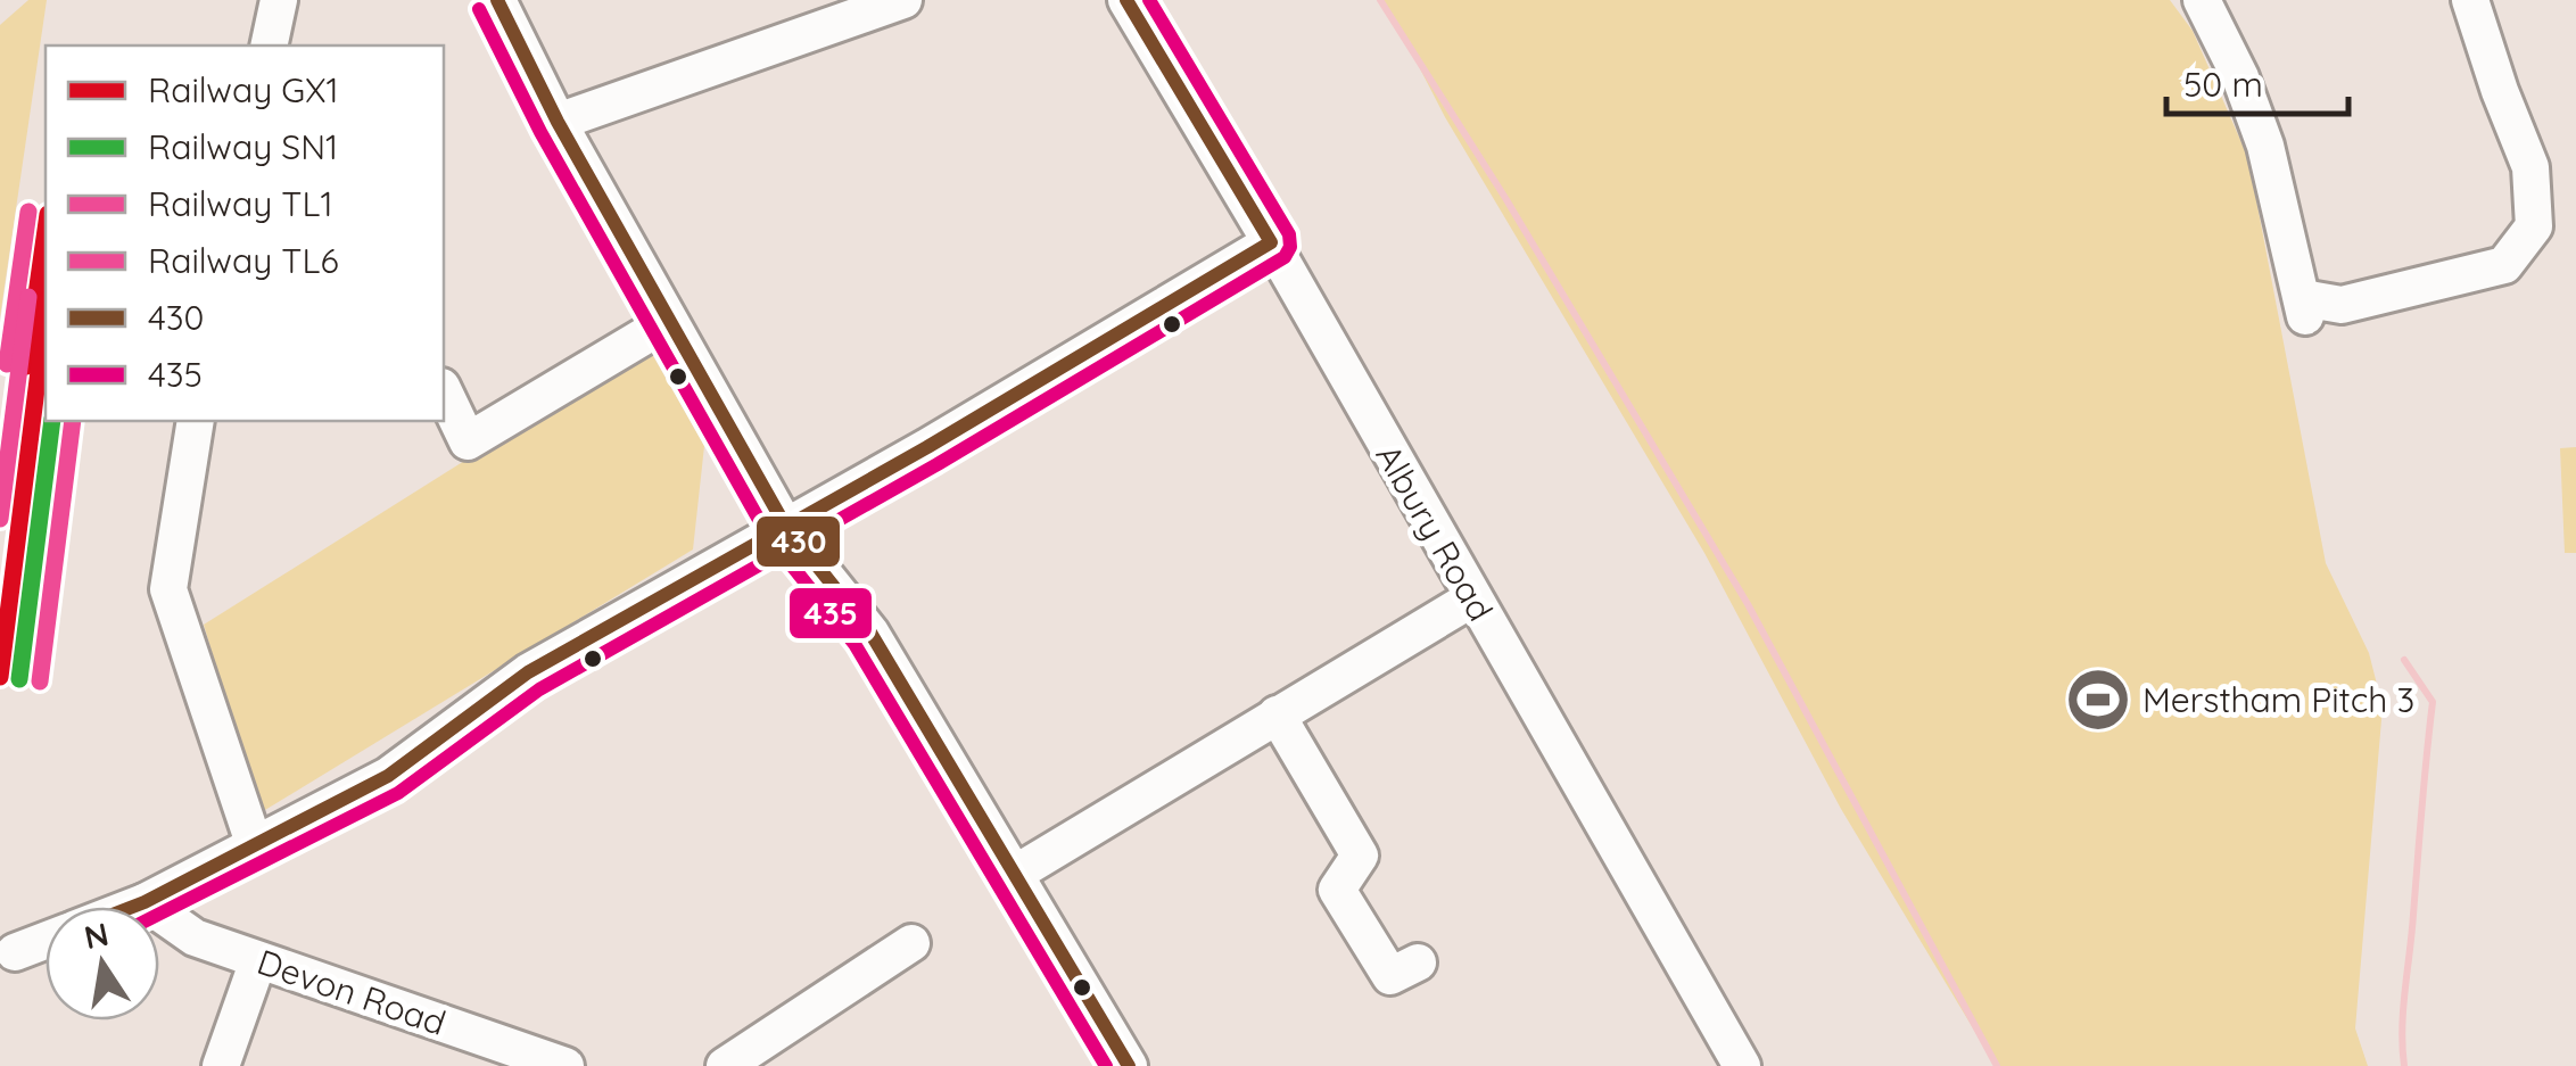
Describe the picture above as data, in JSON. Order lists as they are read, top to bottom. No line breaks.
{"streets":{"street":["Albury Road","Devon Road"]},"places":{"sports":["Merstham Pitch 3"]},"lines":["transit line 430","transit line 435","rail line TL1","rail line GX1","rail line SN1","rail line TL6"],"legend":["Railway GX1","Railway SN1","Railway TL1","Railway TL6","430","435"],"scale_bar":"50 m","north":"top"}
